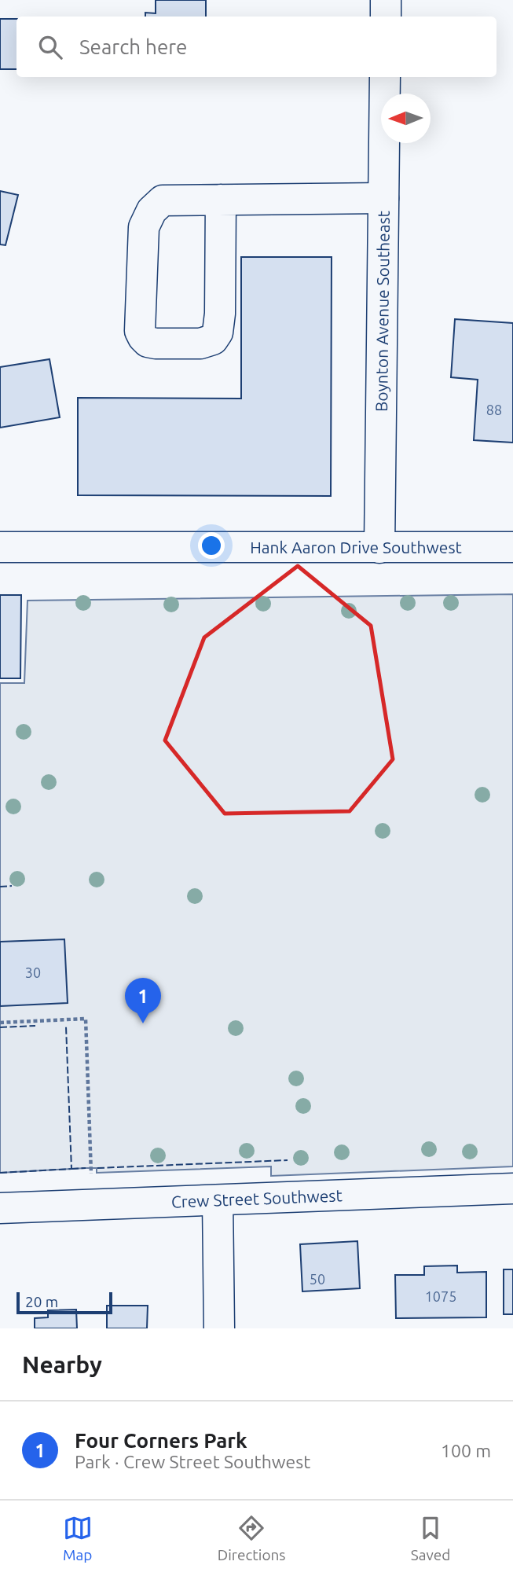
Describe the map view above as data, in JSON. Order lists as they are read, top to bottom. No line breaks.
{"streets":{"street":["Boynton Avenue Southeast","Hank Aaron Drive Southwest","Crew Street Southwest"]},"crossings":[["Boynton Avenue Southeast","Hank Aaron Drive Southwest"]],"house_numbers":["88","30","50","1075"],"scale_bar":"20 m","north":"left","page":{"search":"Search here","pins":"1","scale":"20 m","heading":"Nearby","list":[{"mark":"1","name":"Four Corners Park","note":"Park · Crew Street Southwest","value":"100 m"}],"nav":["Map","Directions","Saved"]}}
